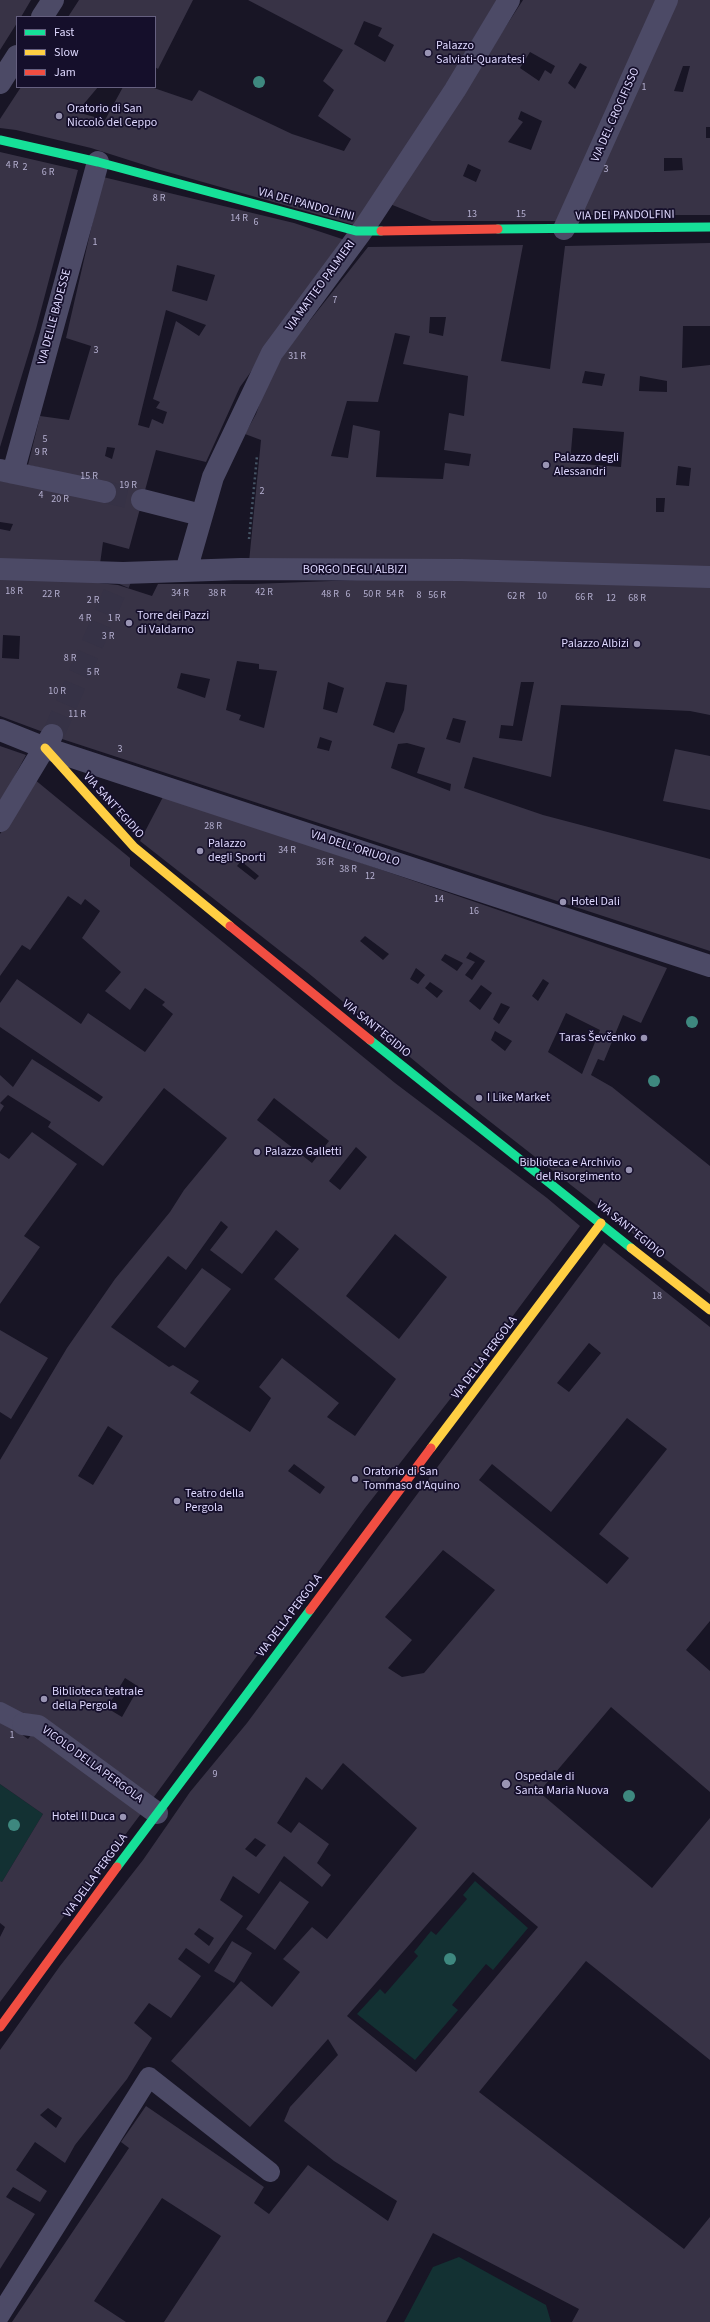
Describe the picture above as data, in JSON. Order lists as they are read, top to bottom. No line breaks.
{"streets":{"street":["VIA DEL CROCIFISSO","VIA DEI PANDOLFINI","VIA MATTEO PALMIERI","VIA DELLE BADESSE","BORGO DEGLI ALBIZI","VIA SANT'EGIDIO","VIA DELL'ORIUOLO","VIA DELLA PERGOLA","VICOLO DELLA PERGOLA"]},"crossings":[["VIA DEL CROCIFISSO","VIA DEI PANDOLFINI"],["VIA DEI PANDOLFINI","VIA MATTEO PALMIERI"],["VIA DEI PANDOLFINI","VIA DELLE BADESSE"],["VIA MATTEO PALMIERI","BORGO DEGLI ALBIZI"],["VIA SANT'EGIDIO","VIA DELL'ORIUOLO"],["VIA SANT'EGIDIO","VIA DELLA PERGOLA"],["VIA DELLA PERGOLA","VICOLO DELLA PERGOLA"]],"places":["Palazzo Salviati-Quaratesi","Oratorio di San Niccolò del Ceppo","Palazzo degli Alessandri","Torre dei Pazzi di Valdarno","Palazzo Albizi","Palazzo degli Sporti","Hotel Dali","Taras Ševčenko","I Like Market","Palazzo Galletti","Biblioteca e Archivio del Risorgimento","Oratorio di San Tommaso d'Aquino","Teatro della Pergola","Biblioteca teatrale della Pergola","Ospedale di Santa Maria Nuova","Hotel Il Duca"],"house_numbers":["1","4 R","2","3","6 R","8 R","13","15","14 R","6","1","7","3","31 R","5","9 R","15 R","19 R","2","4","20 R","18 R","42 R","34 R","38 R","22 R","48 R","6","50 R","54 R","8","56 R","62 R","10","66 R","12","68 R","2 R","4 R","1 R","3 R","8 R","5 R","10 R","11 R","3","28 R","34 R","36 R","38 R","12","14","16","18","1","9"],"legend":["Fast","Slow","Jam"]}
